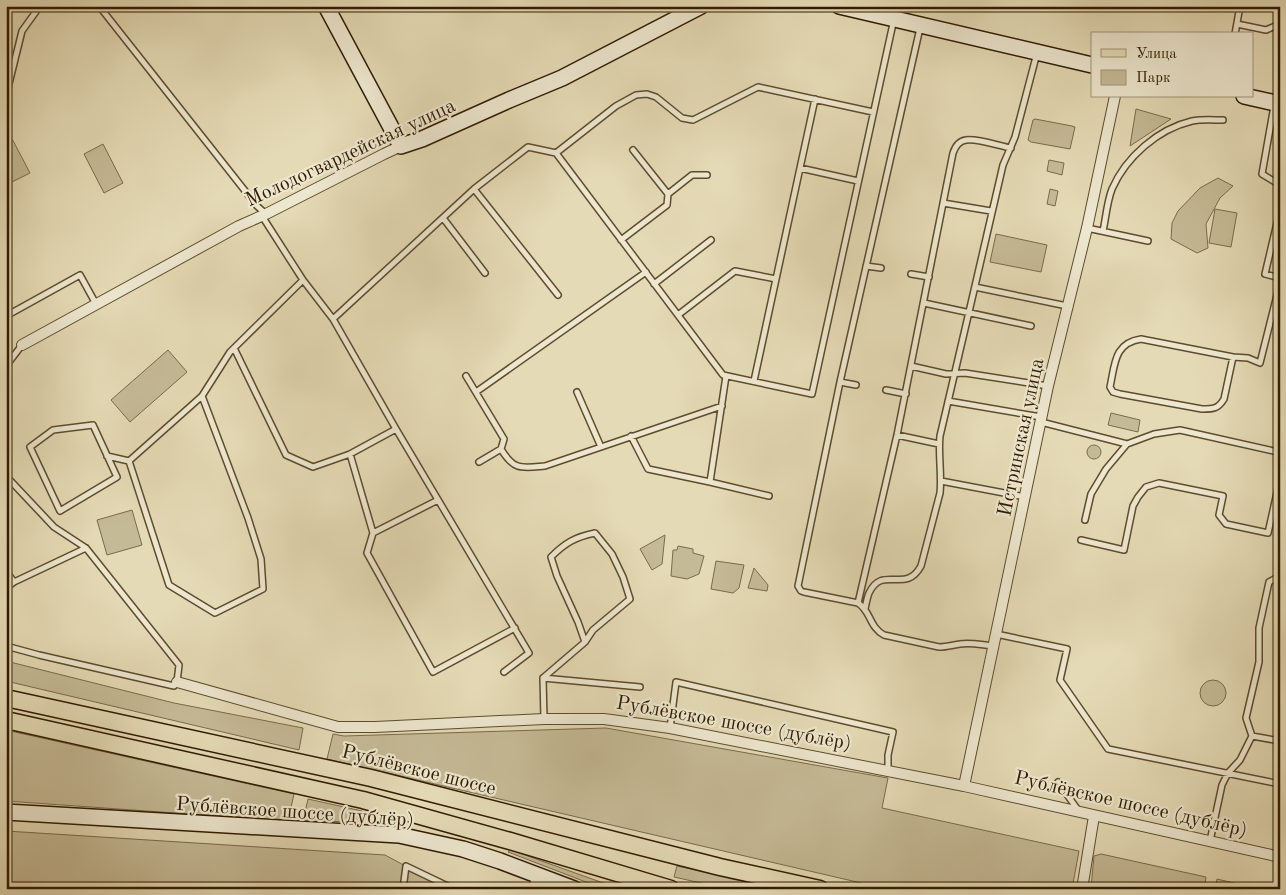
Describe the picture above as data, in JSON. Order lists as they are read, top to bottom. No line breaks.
{"streets":{"main road":["Рублёвское шоссе"],"street":["Молодогвардейская улица","Истринская улица","Рублёвское шоссе (дублёр)"]},"crossings":[["Истринская улица","Рублёвское шоссе (дублёр)"]],"legend":["Улица","Парк"]}
